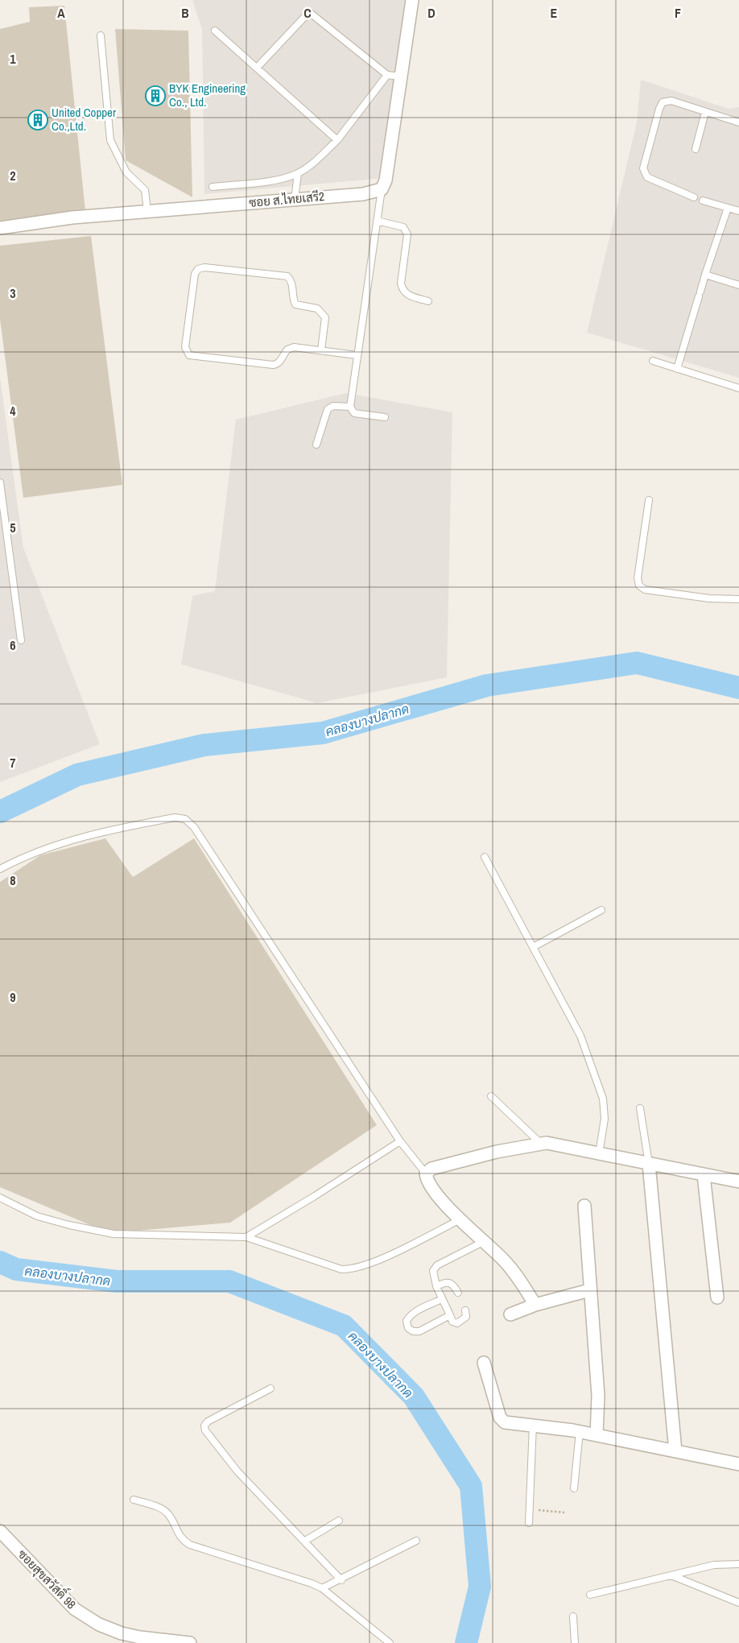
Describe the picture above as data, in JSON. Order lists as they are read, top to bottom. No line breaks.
{"streets":{"street":["ซอย ส.ไทยเสรี2","ซอยสุขสวัสดิ์ 98"]},"water":["คลองบางปลากด"],"places":{"building":["BYK Engineering Co., Ltd.","United Copper Co.,Ltd."]},"grid":{"columns":["A","B","C","D","E","F"],"rows":["1","2","3","4","5","6","7","8","9"]}}
